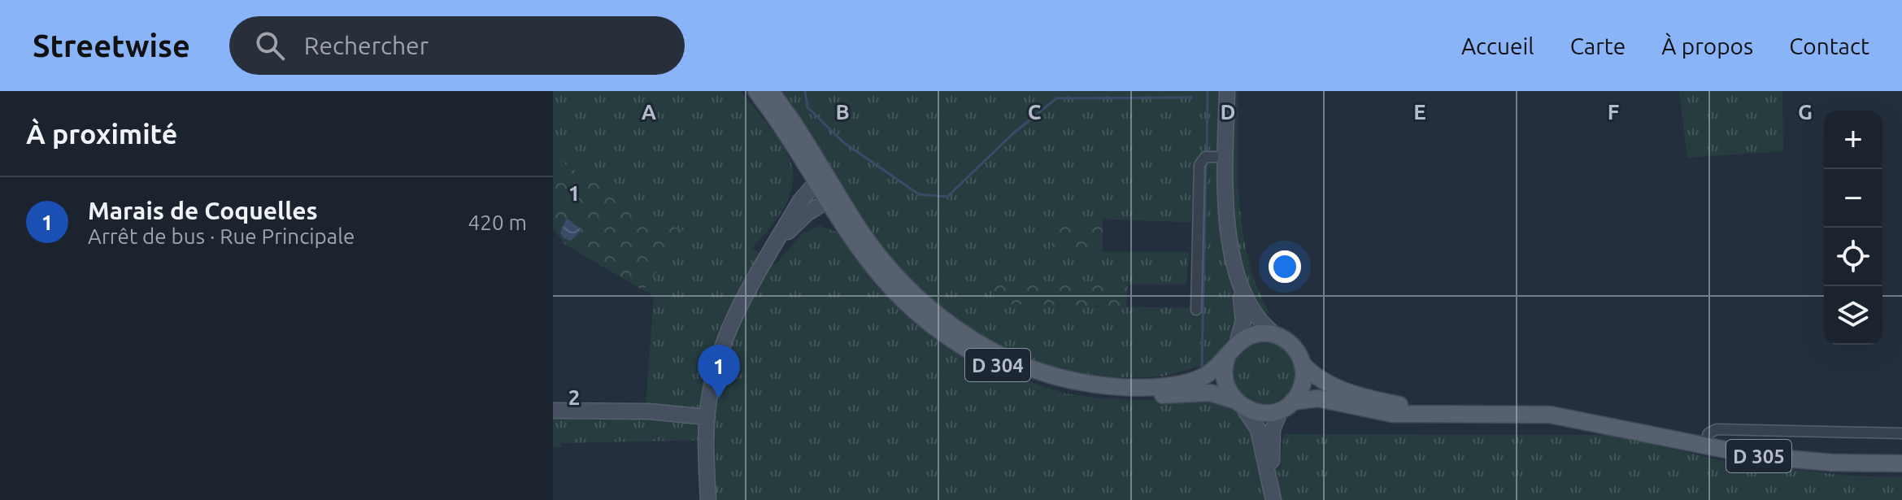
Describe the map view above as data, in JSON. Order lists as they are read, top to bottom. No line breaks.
{"streets":{"main road":["D 304","D 305"]},"crossings":[["D 304","D 305"]],"page":{"header":"Streetwise","search":"Rechercher","nav":["Accueil","Carte","À propos","Contact"],"heading":"À proximité","map_buttons":["+","−"],"list":[{"mark":"1","name":"Marais de Coquelles","note":"Arrêt de bus · Rue Principale","value":"420 m"}],"pins":"1"},"grid":{"columns":["A","B","C","D","E","F","G"],"rows":["1","2"]}}
